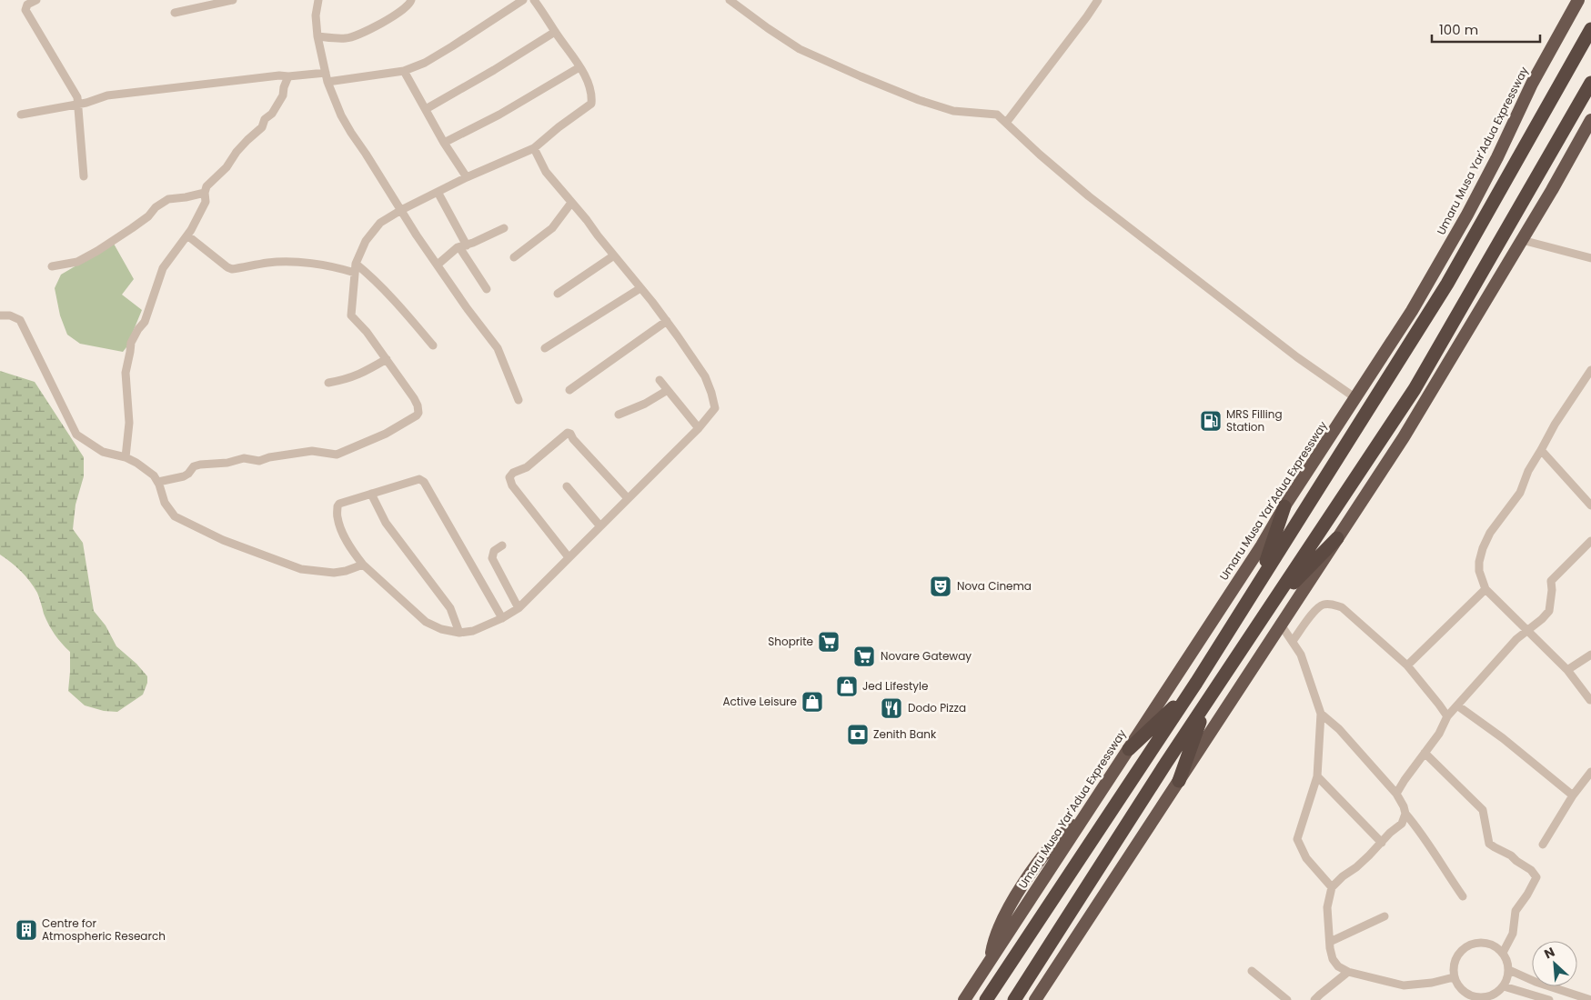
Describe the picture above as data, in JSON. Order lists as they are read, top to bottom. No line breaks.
{"streets":{"highway":["Umaru Musa Yar'Adua Expressway"]},"places":{"fuel station":["MRS Filling Station"],"theatre":["Nova Cinema"],"supermarket":["Shoprite","Novare Gateway"],"shop":["Jed Lifestyle","Active Leisure"],"restaurant":["Dodo Pizza"],"bank":["Zenith Bank"],"building":["Centre for Atmospheric Research"]},"scale_bar":"100 m","north":"top left"}
